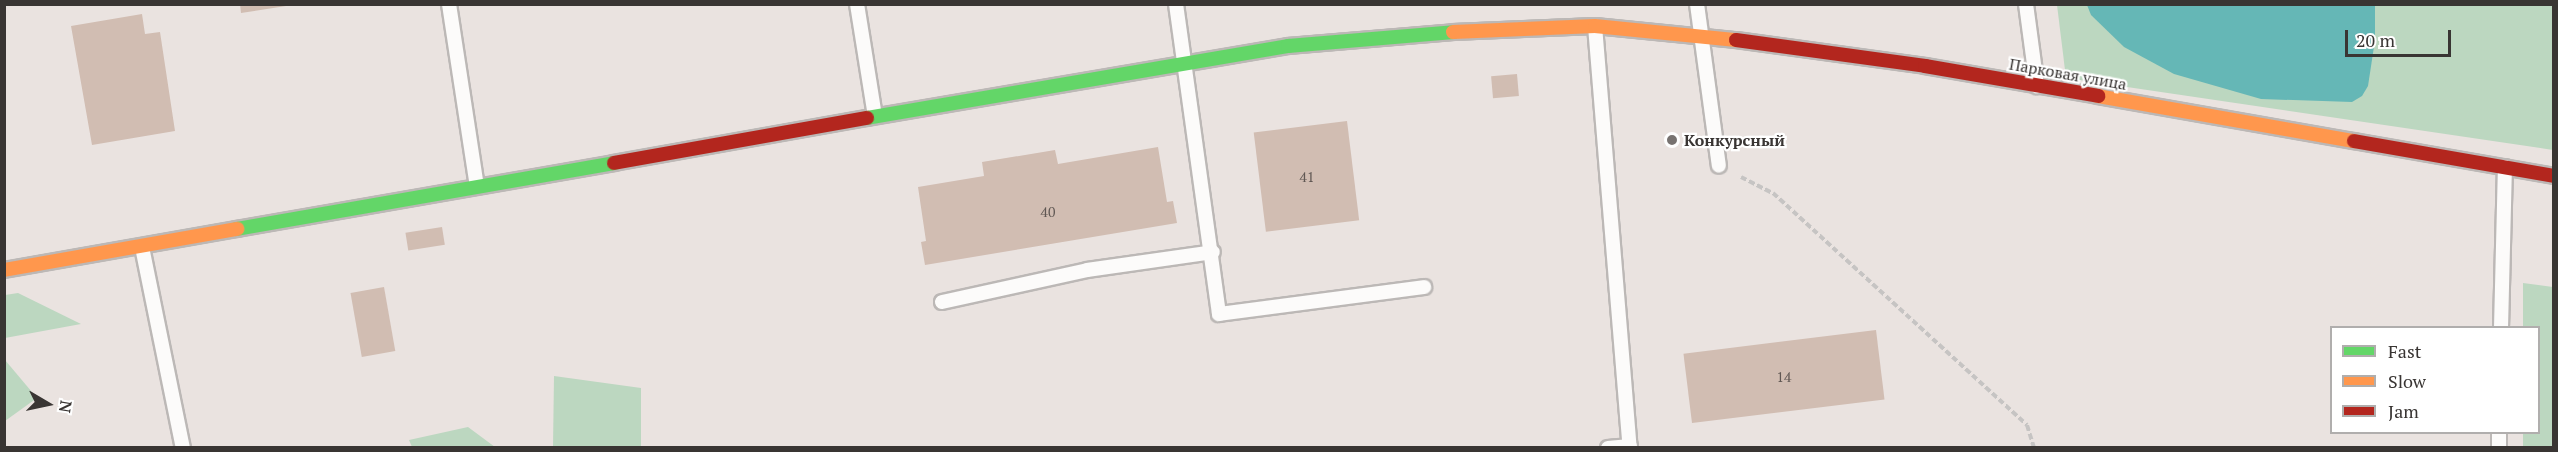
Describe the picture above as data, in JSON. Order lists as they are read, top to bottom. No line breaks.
{"streets":{"street":["Парковая улица"]},"places":["Конкурсный"],"house_numbers":["41","40","14"],"legend":["Fast","Slow","Jam"],"scale_bar":"20 m","north":"right"}
